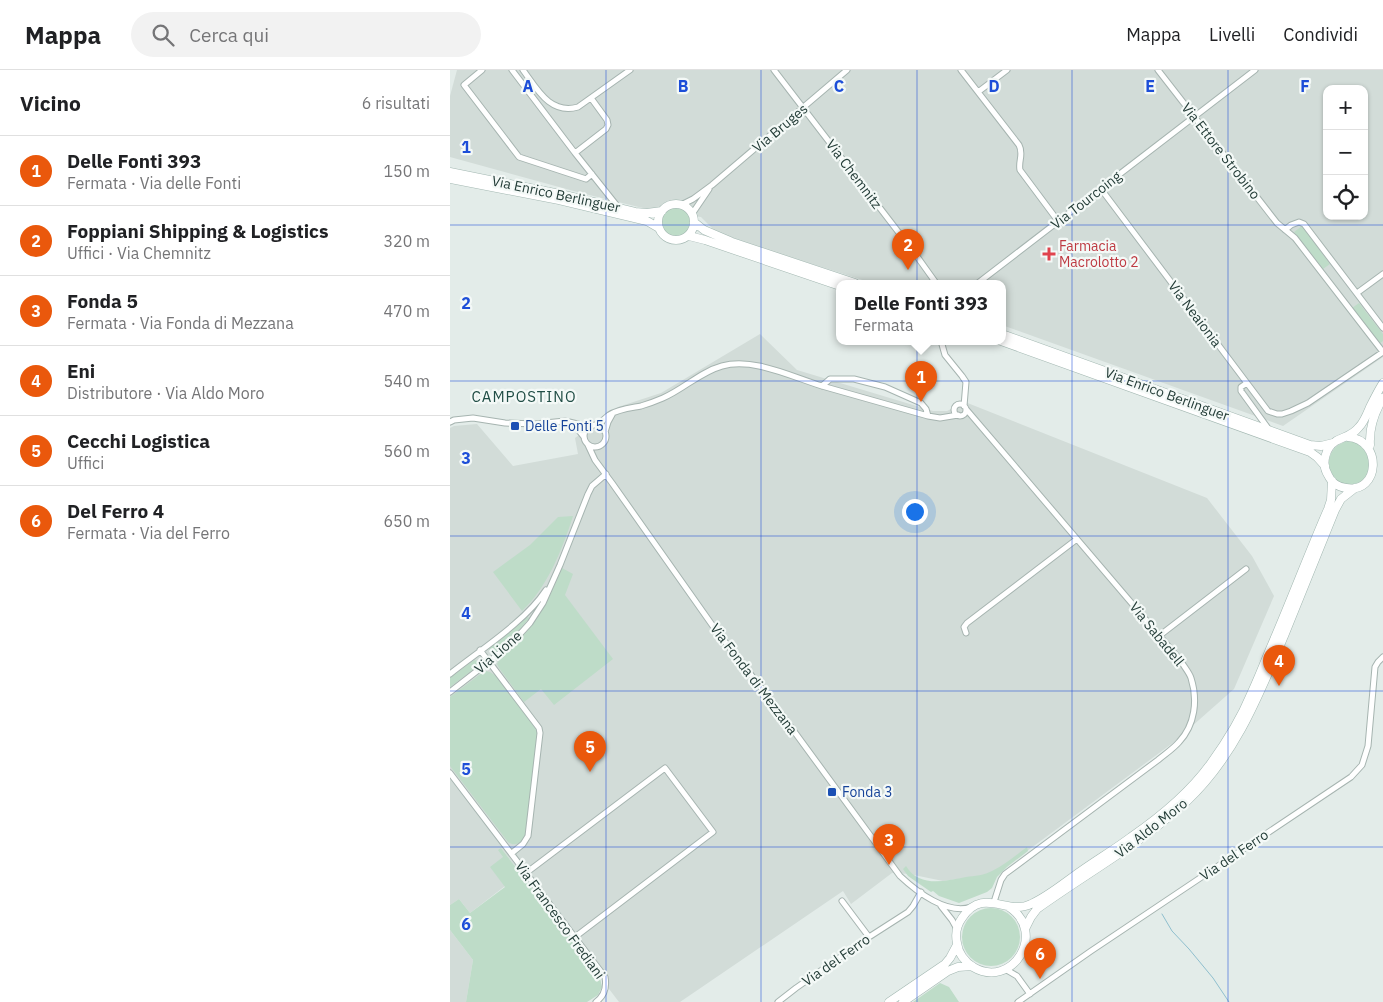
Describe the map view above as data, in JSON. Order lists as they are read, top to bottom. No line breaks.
{"streets":{"main road":["Via Enrico Berlinguer","Via Aldo Moro"],"street":["Via Bruges","Via Ettore Strobino","Via Chemnitz","Via Tourcoing","Via Neaionia","Via Sabadell","Via Lione","Via Fonda di Mezzana","Via del Ferro","Via Francesco Frediani"]},"crossings":[["Via Bruges","Via Chemnitz"],["Via Bruges","Via Enrico Berlinguer"],["Via Ettore Strobino","Via Tourcoing"],["Via Ettore Strobino","Via Neaionia"],["Via Enrico Berlinguer","Via Aldo Moro"],["Via Tourcoing","Via Neaionia"],["Via Sabadell","Via Aldo Moro"],["Via Lione","Via Fonda di Mezzana"],["Via Lione","Via Francesco Frediani"],["Via Fonda di Mezzana","Via del Ferro"]],"districts":["CAMPOSTINO"],"places":{"health":["Farmacia Macrolotto 2"],"transit":["Delle Fonti 5","Fonda 3"]},"page":{"header":"Mappa","search":"Cerca qui","nav":["Mappa","Livelli","Condividi"],"heading":["Vicino","6 risultati"],"map_buttons":["+","−"],"list":[{"mark":"1","name":"Delle Fonti 393","note":"Fermata · Via delle Fonti","value":"150 m"},{"mark":"2","name":"Foppiani Shipping & Logistics","note":"Uffici · Via Chemnitz","value":"320 m"},{"mark":"3","name":"Fonda 5","note":"Fermata · Via Fonda di Mezzana","value":"470 m"},{"mark":"4","name":"Eni","note":"Distributore · Via Aldo Moro","value":"540 m"},{"mark":"5","name":"Cecchi Logistica","note":"Uffici","value":"560 m"},{"mark":"6","name":"Del Ferro 4","note":"Fermata · Via del Ferro","value":"650 m"}],"pins":["2","1","4","5","3","6"],"popup":["Delle Fonti 393","Fermata"]},"grid":{"columns":["A","B","C","D","E","F"],"rows":["1","2","3","4","5","6"]}}
